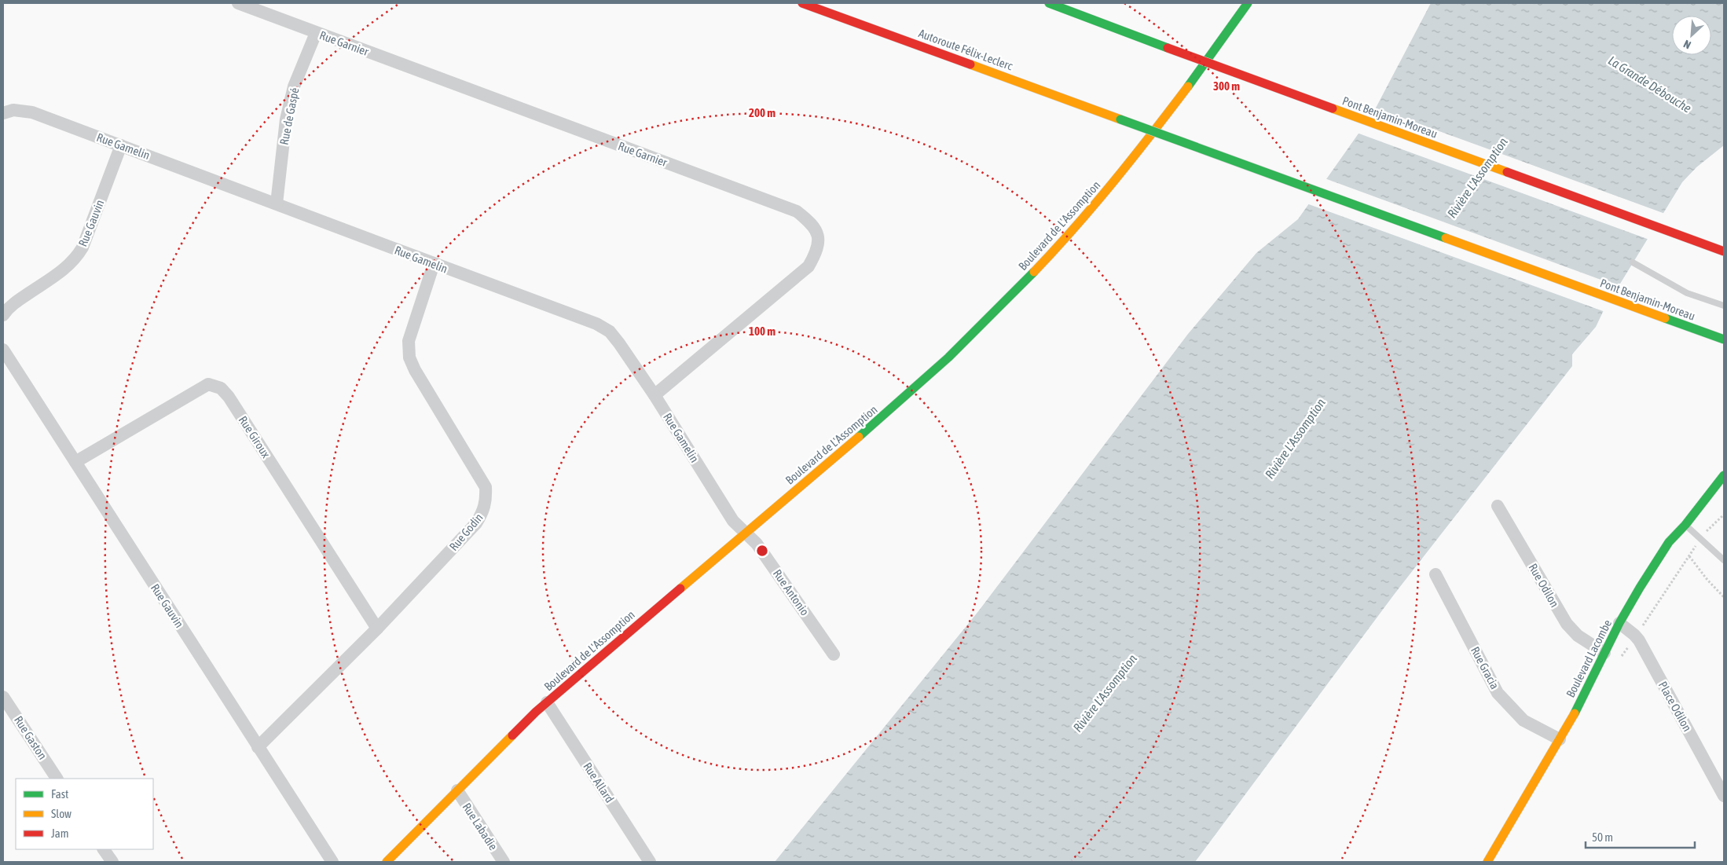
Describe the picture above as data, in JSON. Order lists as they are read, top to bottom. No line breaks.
{"streets":{"main road":["Autoroute Félix-Leclerc","Pont Benjamin-Moreau","Boulevard de L'Assomption","Boulevard Lacombe"],"street":["Rue Garnier","Rue de Gaspé","Rue Gamelin","Rue Gauvin","Rue Giroux","Rue Godin","Rue Odilon","Rue Antonio","Rue Gracia","Place Odilon","Rue Gaston","Rue Allard","Rue Labadie"]},"crossings":[["Rue Garnier","Rue de Gaspé"],["Rue Garnier","Rue Gamelin"],["Autoroute Félix-Leclerc","Pont Benjamin-Moreau"],["Rue de Gaspé","Rue Gamelin"],["Rue Gamelin","Rue Gauvin"],["Rue Gamelin","Boulevard de L'Assomption"],["Rue Gamelin","Rue Godin"],["Rue Gamelin","Rue Antonio"],["Rue Gauvin","Rue Giroux"],["Rue Gauvin","Rue Godin"],["Boulevard de L'Assomption","Rue Antonio"],["Boulevard de L'Assomption","Rue Allard"],["Boulevard de L'Assomption","Rue Labadie"],["Rue Giroux","Rue Godin"],["Rue Odilon","Boulevard Lacombe"],["Boulevard Lacombe","Rue Gracia"],["Boulevard Lacombe","Place Odilon"]],"water":["La Grande Débouche","Rivière L'Assomption"],"legend":["Fast","Slow","Jam"],"scale_bar":"50 m","north":"bottom left","rings":["300 m","200 m","100 m"]}
